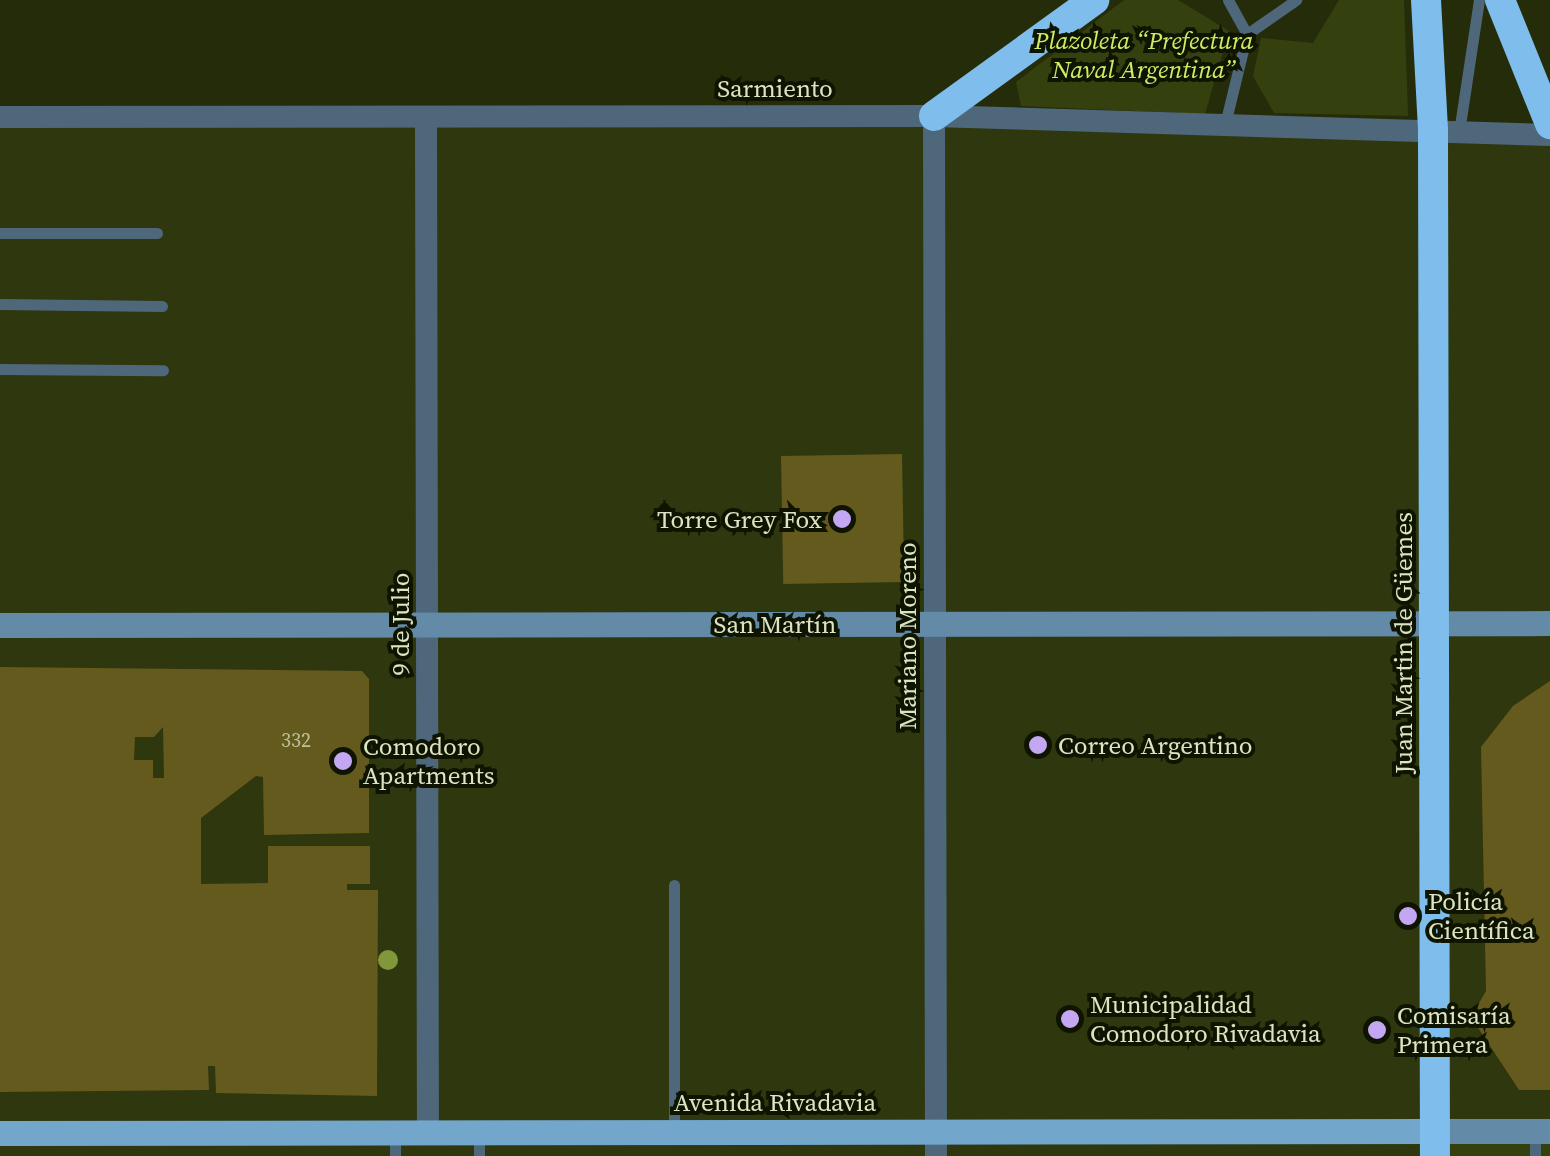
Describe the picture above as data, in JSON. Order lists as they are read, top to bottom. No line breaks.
{"streets":{"highway":["Juan Martin de Güemes"],"main road":["Avenida Rivadavia"],"street":["Sarmiento","9 de Julio","San Martín","Mariano Moreno"]},"crossings":[["Sarmiento","9 de Julio"],["Sarmiento","Mariano Moreno"],["Sarmiento","Juan Martin de Güemes"],["9 de Julio","San Martín"],["9 de Julio","Avenida Rivadavia"],["San Martín","Mariano Moreno"],["San Martín","Juan Martin de Güemes"],["Mariano Moreno","Avenida Rivadavia"],["Juan Martin de Güemes","Avenida Rivadavia"]],"parks":["Plazoleta “Prefectura Naval Argentina”"],"places":["Torre Grey Fox","Correo Argentino","Comodoro Apartments","Policía Científica","Municipalidad Comodoro Rivadavia","Comisaría Primera"],"house_numbers":["332"]}
